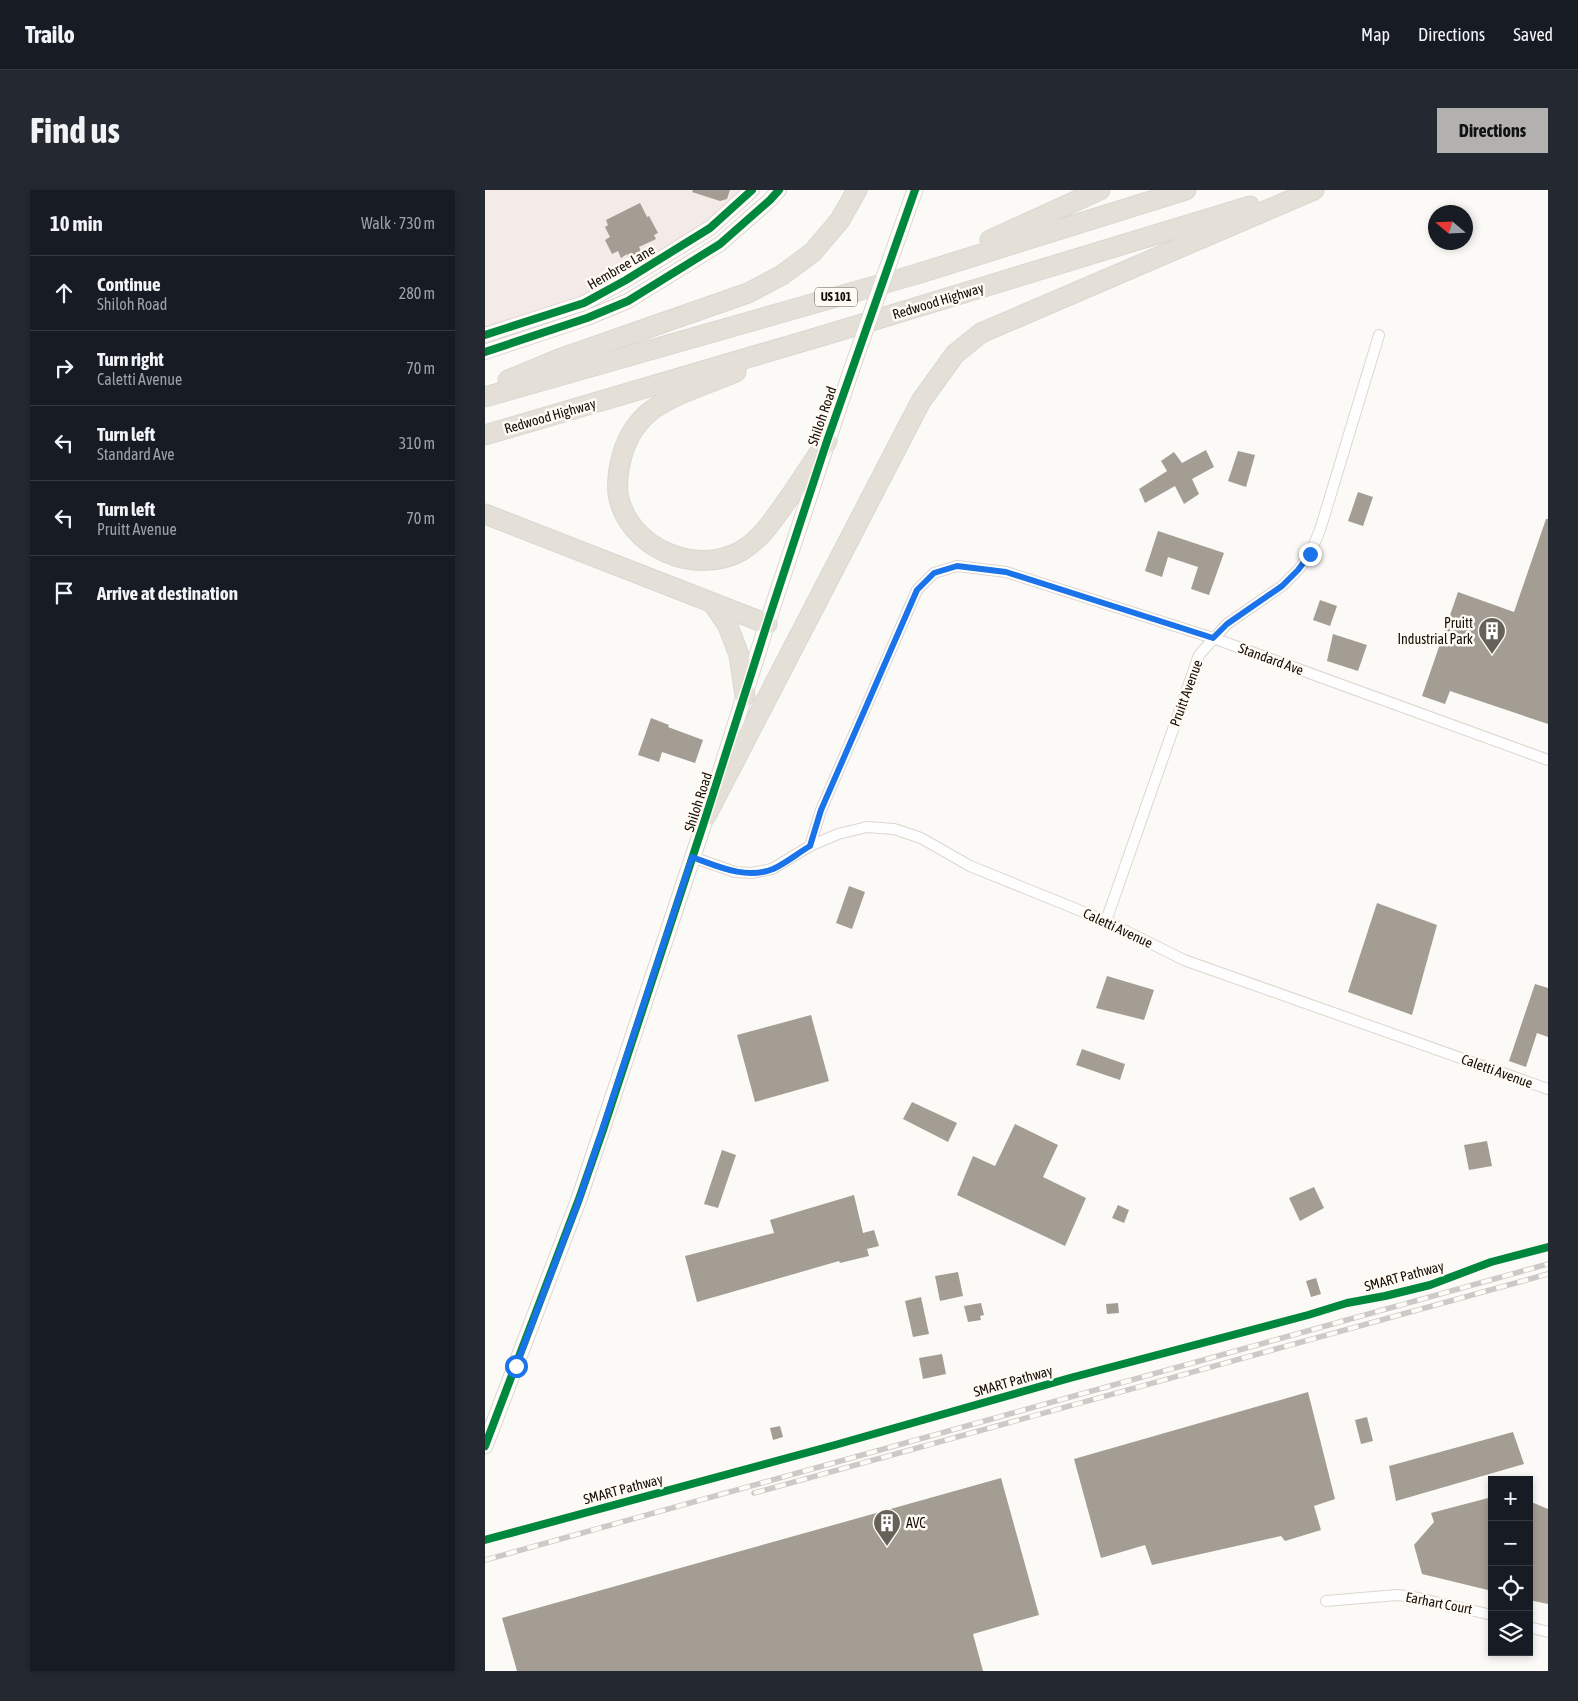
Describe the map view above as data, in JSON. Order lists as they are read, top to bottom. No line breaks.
{"streets":{"highway":["US 101","Redwood Highway"],"main road":["Shiloh Road"],"street":["Hembree Lane","Standard Ave","Pruitt Avenue","Caletti Avenue","Earhart Court"],"cycle path":["SMART Pathway"]},"crossings":[["Shiloh Road","Caletti Avenue"],["Standard Ave","Pruitt Avenue"],["Standard Ave","Caletti Avenue"],["Pruitt Avenue","Caletti Avenue"]],"places":{"building":["Pruitt Industrial Park","AVC"]},"north":"left","page":{"header":"Trailo","nav":["Map","Directions","Saved"],"buttons":"Directions","title":"Find us","heading":["10 min","Walk · 730 m"],"list":[["Continue","Shiloh Road","280 m"],["Turn right","Caletti Avenue","70 m"],["Turn left","Standard Ave","310 m"],["Turn left","Pruitt Avenue","70 m"],"Arrive at destination"],"map_buttons":["+","−"]}}
